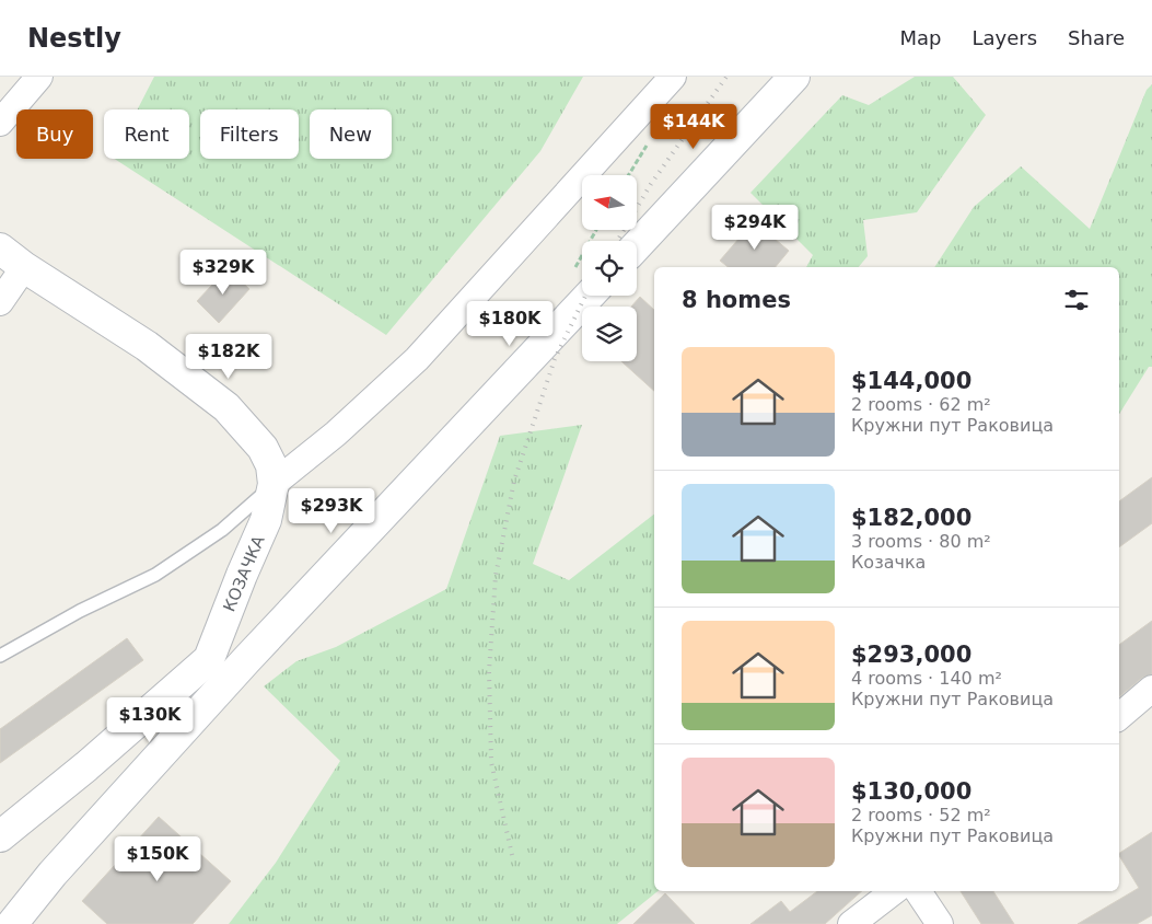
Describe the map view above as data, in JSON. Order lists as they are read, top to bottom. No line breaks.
{"streets":{"main road":["КОЗАЧКА"]},"north":"left","page":{"header":"Nestly","nav":["Map","Layers","Share"],"price":["$144K","$294K","$329K","$180K","$182K","$293K","$130K","$150K"],"chip":["Buy","Rent","Filters","New"],"heading":"8 homes","list":[{"name":"$144,000","note":"2 rooms · 62 m² · Кружни пут Раковица"},{"name":"$182,000","note":"3 rooms · 80 m² · Козачка"},{"name":"$293,000","note":"4 rooms · 140 m² · Кружни пут Раковица"},{"name":"$130,000","note":"2 rooms · 52 m² · Кружни пут Раковица"}]}}
